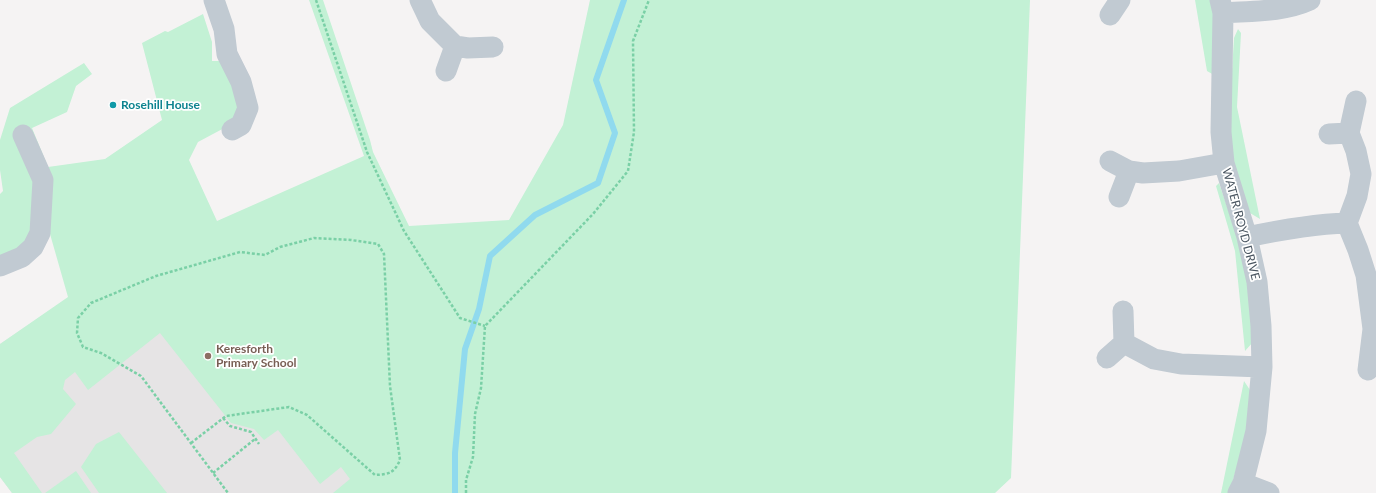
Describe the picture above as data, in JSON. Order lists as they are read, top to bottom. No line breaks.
{"streets":{"street":["WATER ROYD DRIVE"]},"places":["Rosehill House","Keresforth Primary School"]}
